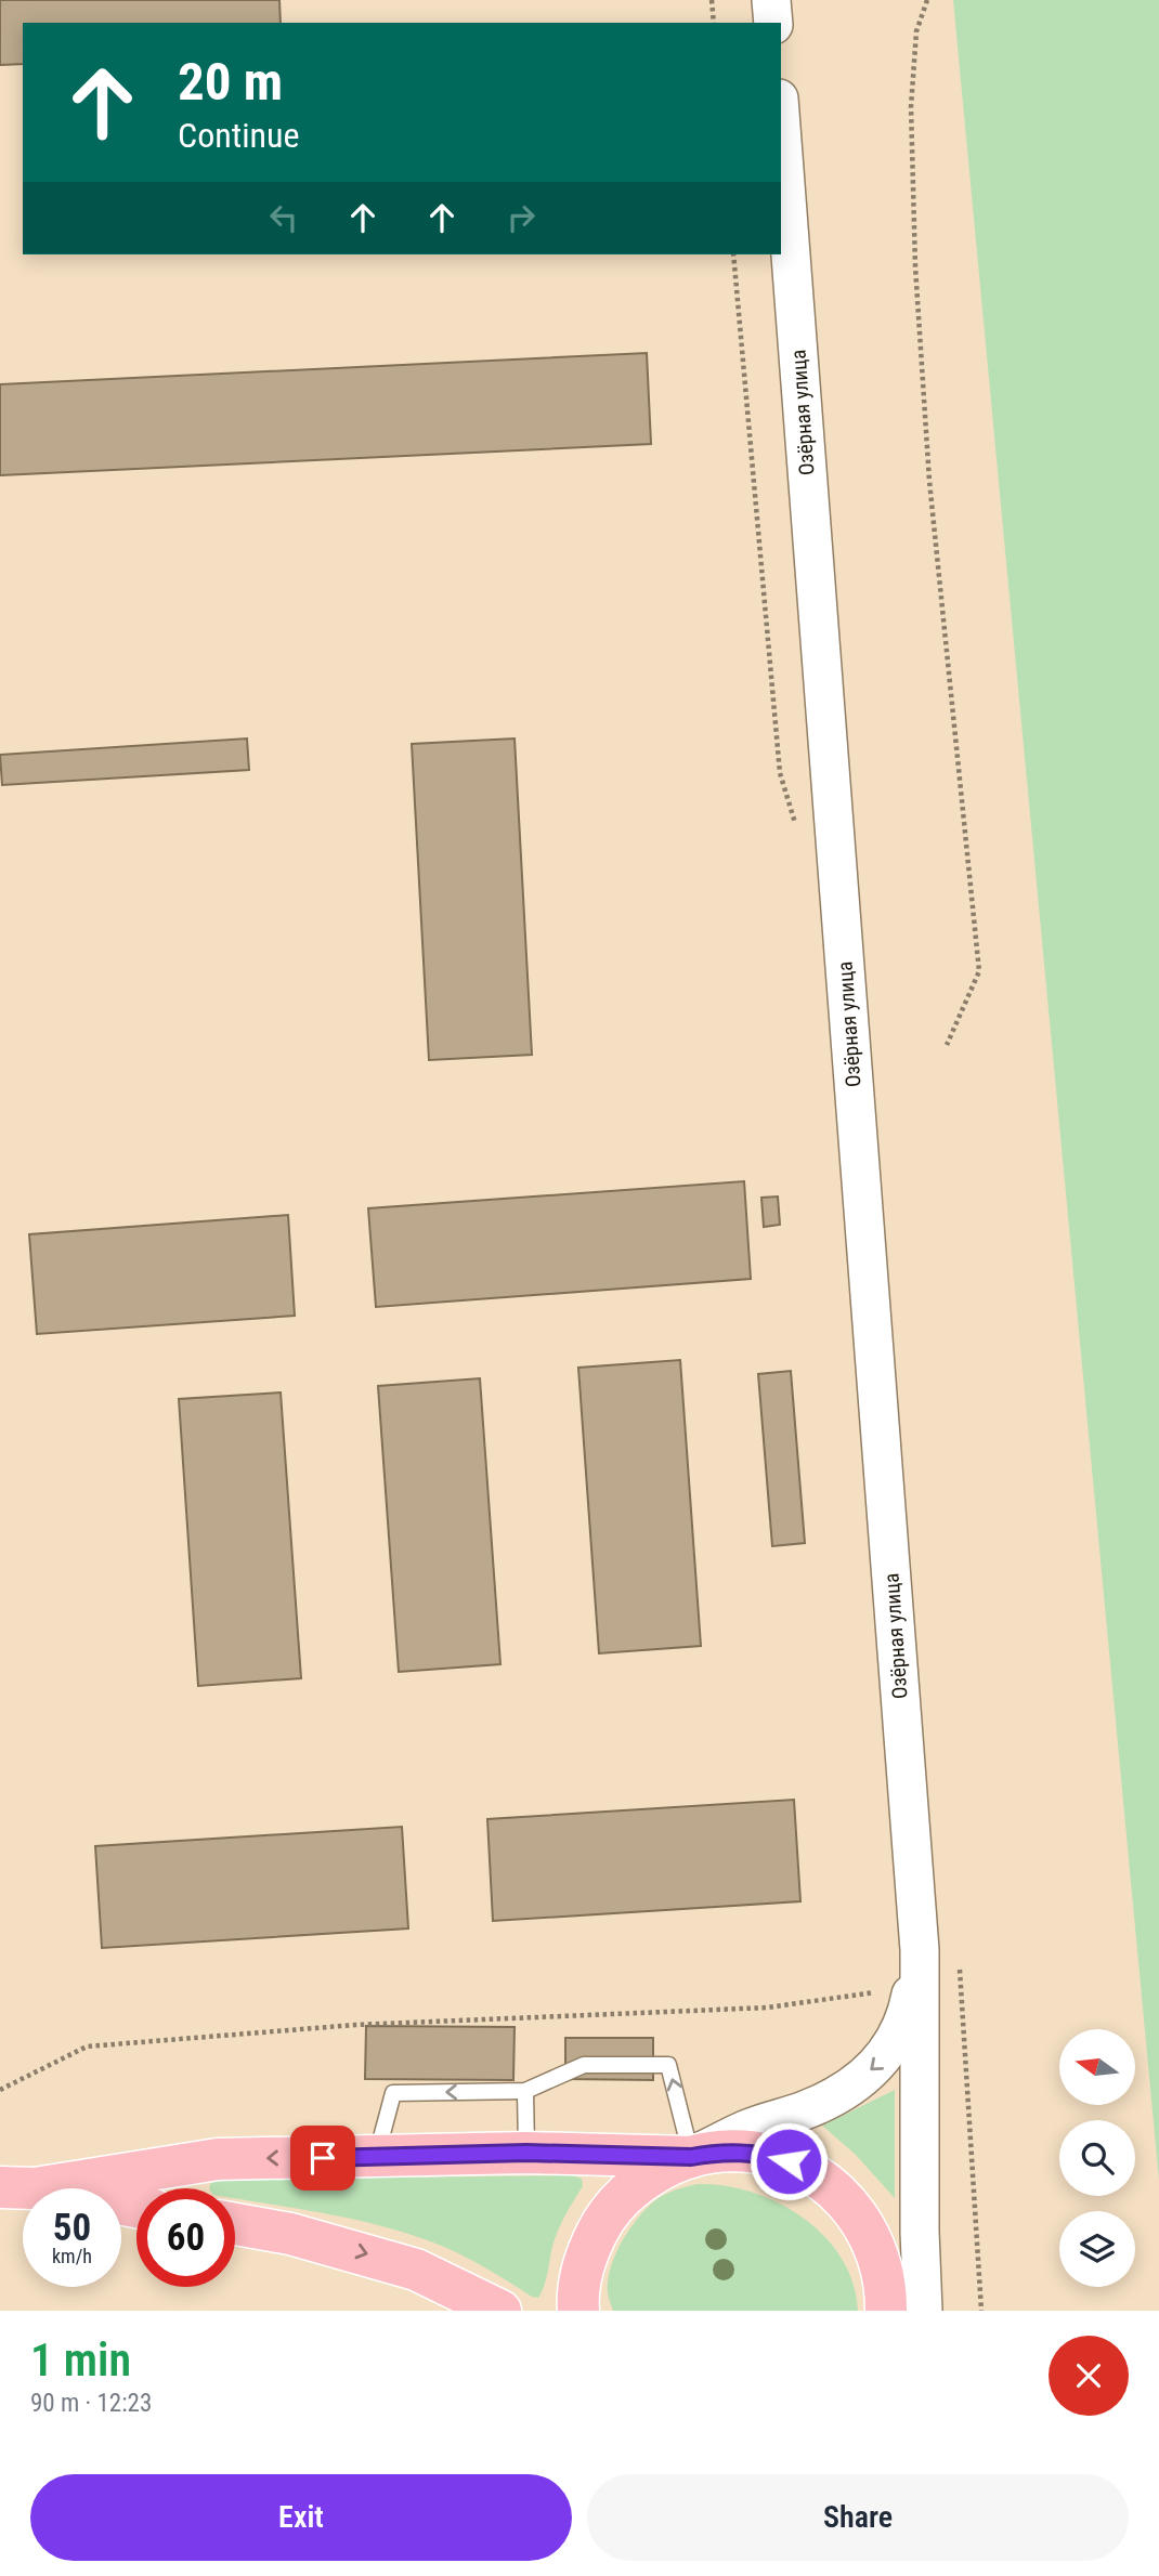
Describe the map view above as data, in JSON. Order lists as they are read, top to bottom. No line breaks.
{"streets":{"street":["Озёрная улица"]},"north":"left","page":{"turn":["20 m","Continue"],"speed":"50 km/h","limit":"60","heading":["1 min","90 m · 12:23"],"buttons":["Exit","Share"]}}
